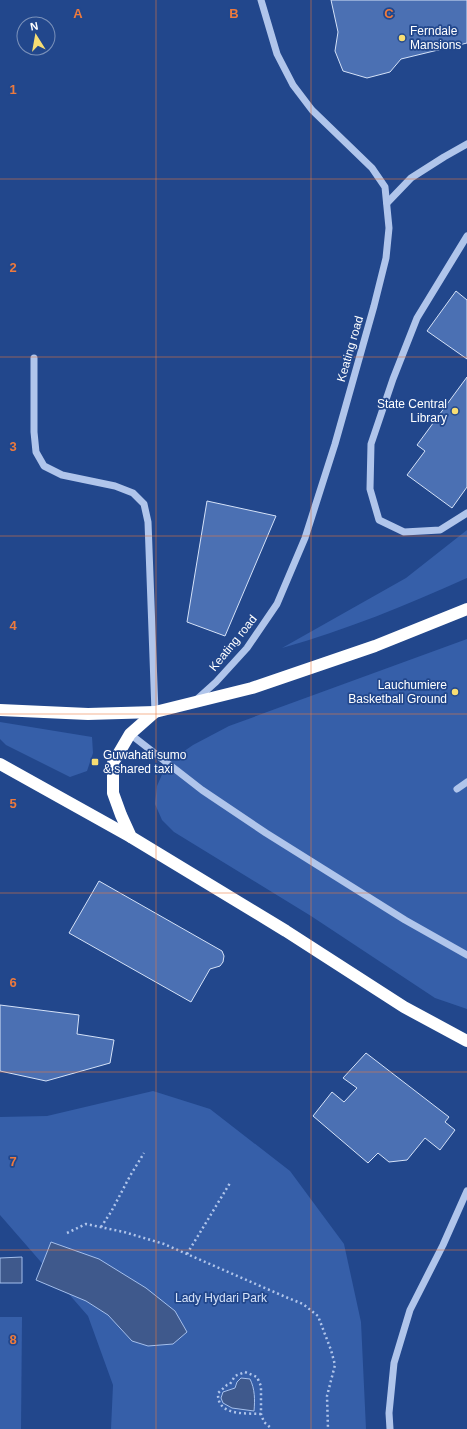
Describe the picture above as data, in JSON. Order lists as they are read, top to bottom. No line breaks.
{"streets":{"street":["Keating road"]},"parks":["Lady Hydari Park"],"places":{"other":["Ferndale Mansions","State Central Library","Lauchumiere Basketball Ground"],"transit":["Guwahati sumo & shared taxi"]},"north":"top","grid":{"columns":["A","B","C"],"rows":["1","2","3","4","5","6","7","8"]}}
